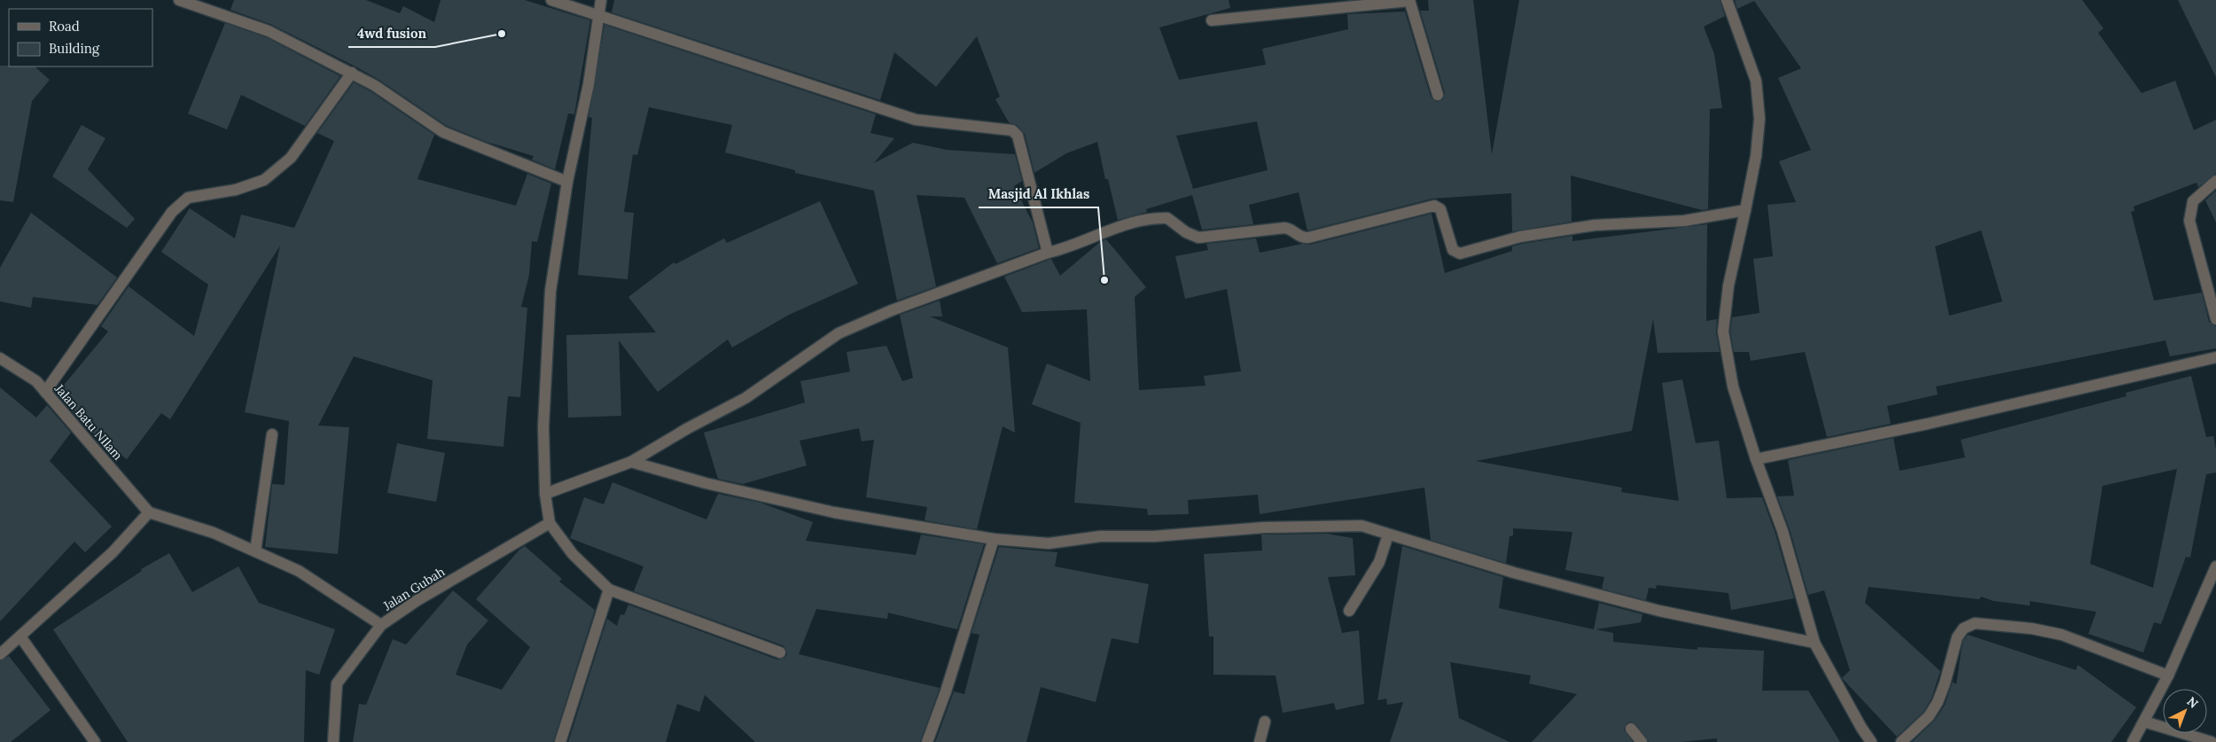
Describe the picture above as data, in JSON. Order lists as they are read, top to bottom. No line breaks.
{"streets":{"street":["Jalan Batu NIlam","Jalan Gubah"]},"places":["4wd fusion","Masjid Al Ikhlas"],"legend":["Road","Building"],"north":"top right"}
